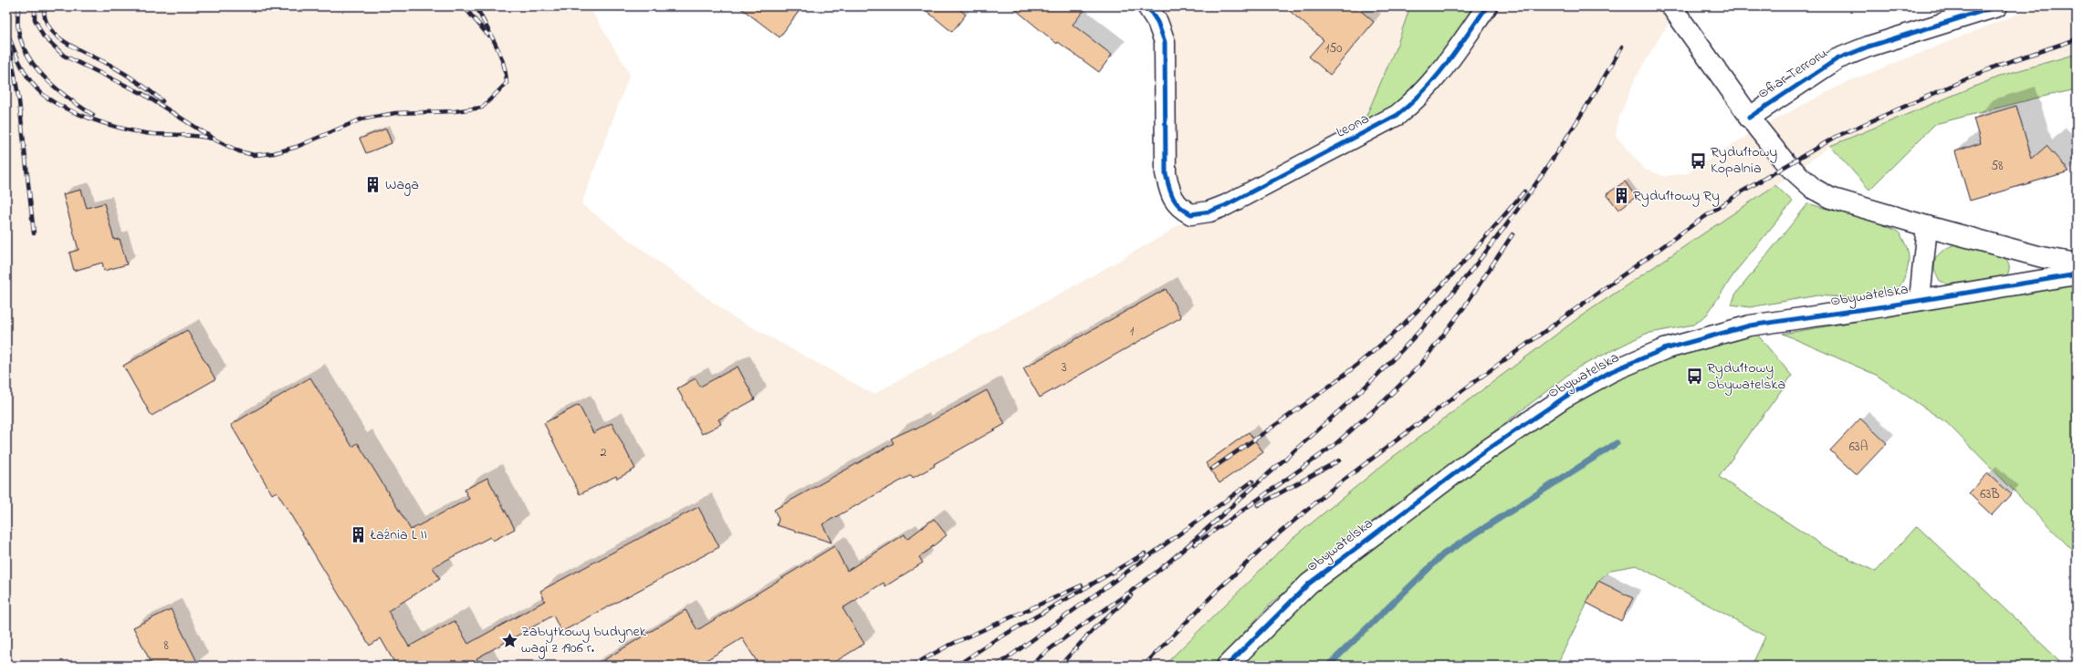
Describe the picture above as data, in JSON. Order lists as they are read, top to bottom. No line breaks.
{"streets":{"street":["Ofiar Terroru","Leona","Obywatelska"]},"places":{"bus stop":["Rydułtowy Kopalnia","Rydułtowy Obywatelska"],"building":["Waga","Rydułtowy Ry","Łaźnia L II"],"place":["Zabytkowy budynek wagi z 1906 r."]},"house_numbers":["150","58","1","3","63A","2","63B","8"]}
